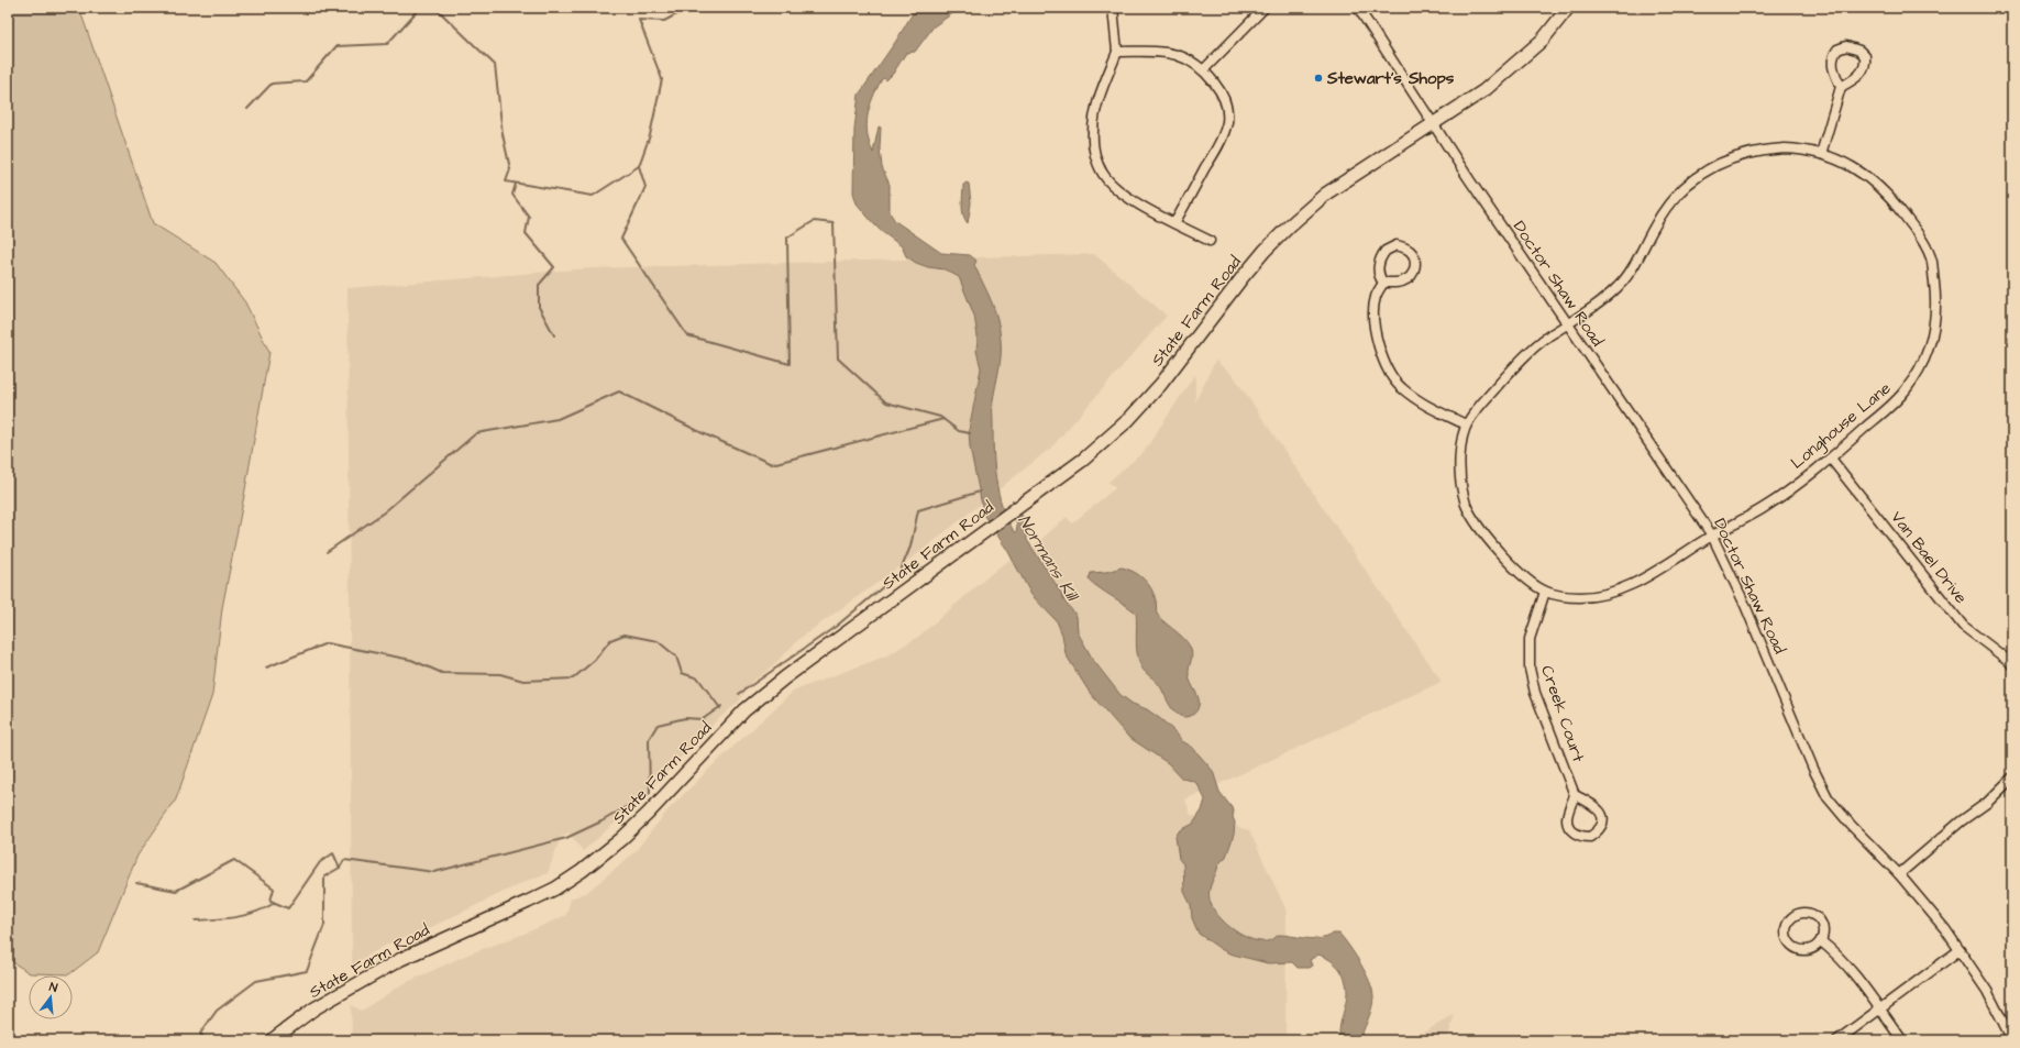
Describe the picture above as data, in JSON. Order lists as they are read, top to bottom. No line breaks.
{"streets":{"main road":["State Farm Road"],"street":["Doctor Shaw Road","Longhouse Lane","Van Bael Drive","Creek Court"]},"crossings":[["Doctor Shaw Road","State Farm Road"],["Doctor Shaw Road","Longhouse Lane"],["Longhouse Lane","Van Bael Drive"],["Longhouse Lane","Creek Court"]],"water":["Normans Kill"],"places":["Stewart's Shops"],"north":"top"}
